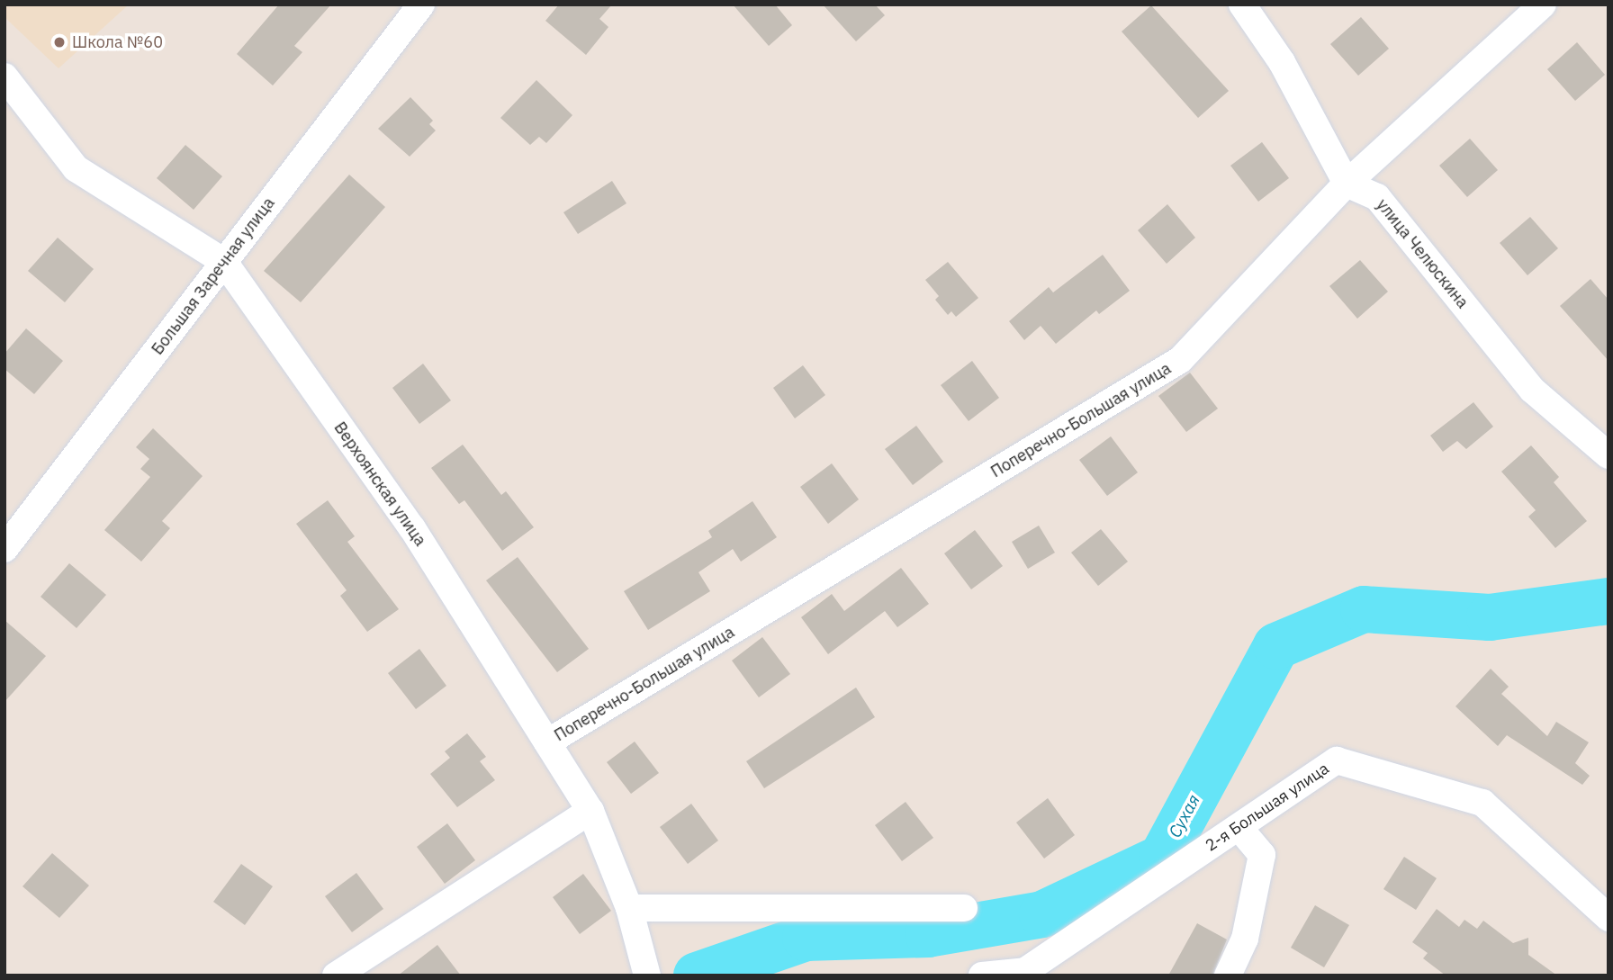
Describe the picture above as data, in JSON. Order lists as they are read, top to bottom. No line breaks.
{"streets":{"street":["улица Челюскина","Большая Заречная улица","Поперечно-Большая улица","Верхоянская улица","2-я Большая улица"]},"crossings":[["улица Челюскина","Поперечно-Большая улица"],["Большая Заречная улица","Верхоянская улица"],["Поперечно-Большая улица","Верхоянская улица"]],"water":["Сухая"],"places":["Школа №60"]}
